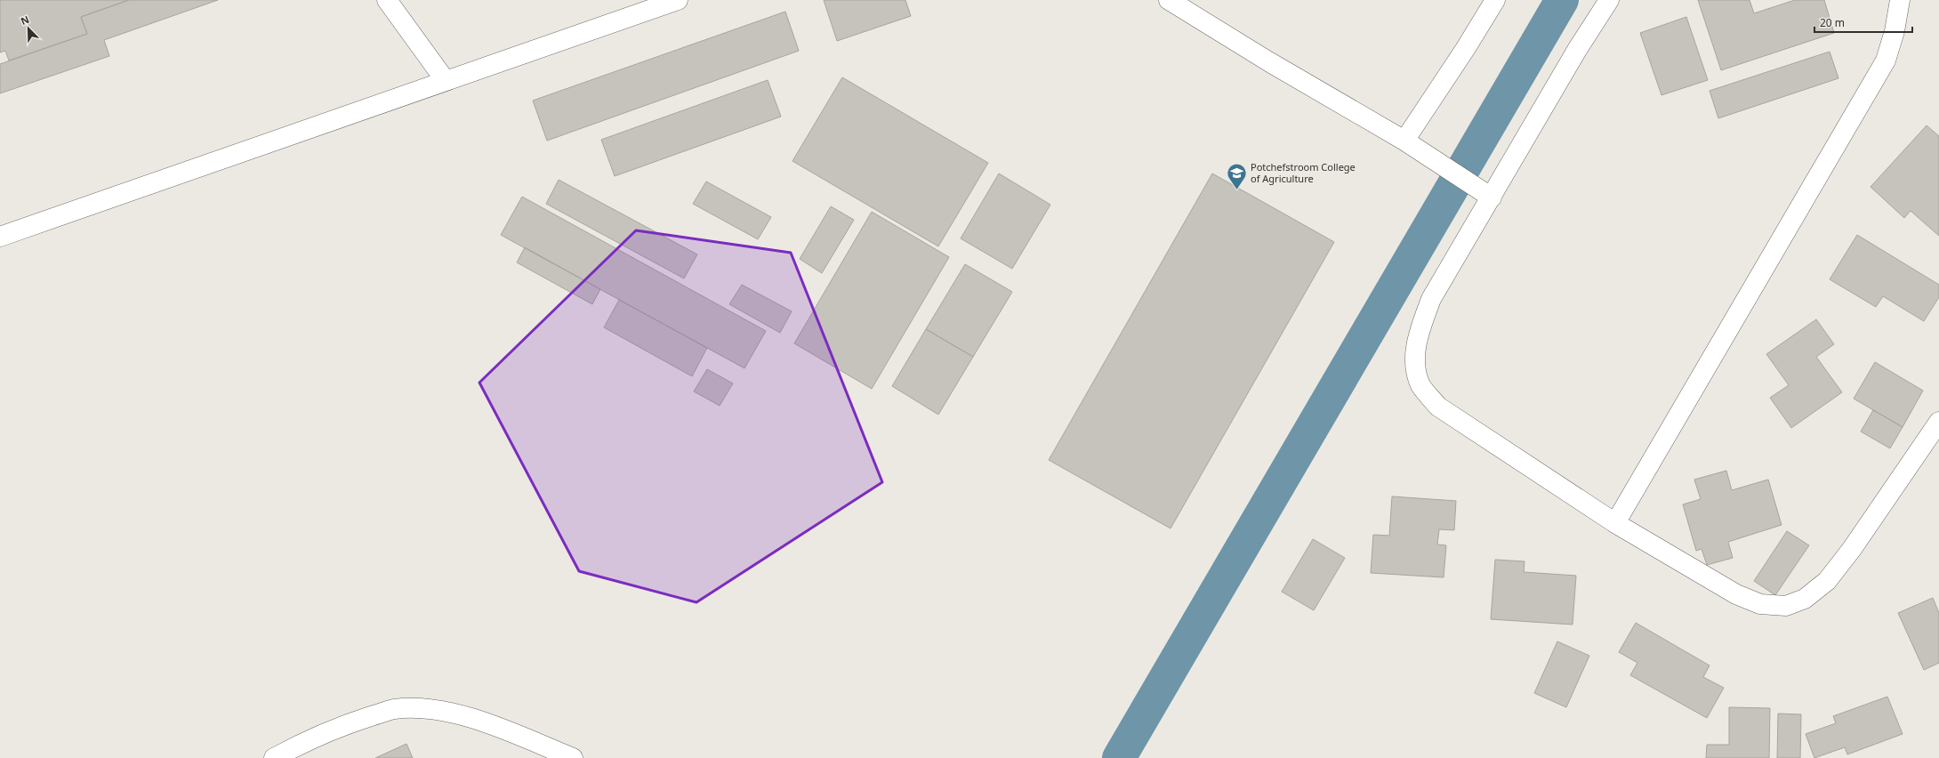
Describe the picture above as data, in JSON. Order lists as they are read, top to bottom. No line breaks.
{"places":{"school or university":["Potchefstroom College of Agriculture"]},"scale_bar":"20 m","north":"top left"}
